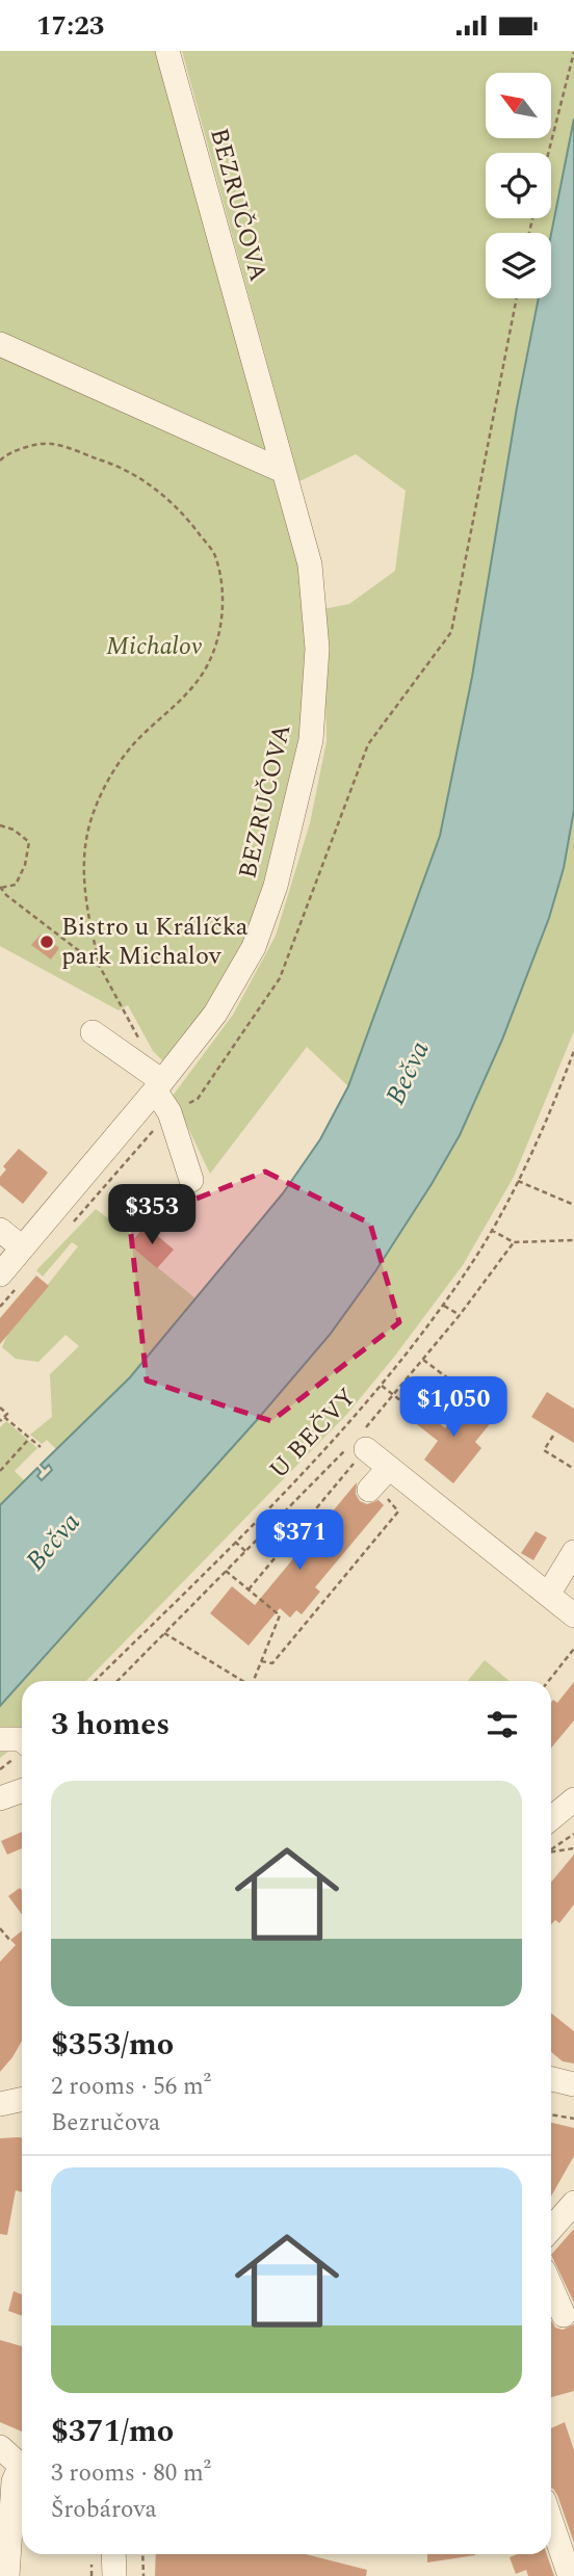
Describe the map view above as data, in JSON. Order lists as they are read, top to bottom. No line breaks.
{"streets":{"street":["BEZRUČOVA"],"path":["U BEČVY"]},"water":["Bečva"],"parks":["Michalov"],"places":["Bistro u Králíčka park Michalov"],"north":"top left","page":{"status":"17:23","price":["$353","$1,050","$371"],"heading":"3 homes","list":[{"name":"$353/mo","note":"2 rooms · 56 m² · Bezručova"},{"name":"$371/mo","note":"3 rooms · 80 m² · Šrobárova"}]}}
